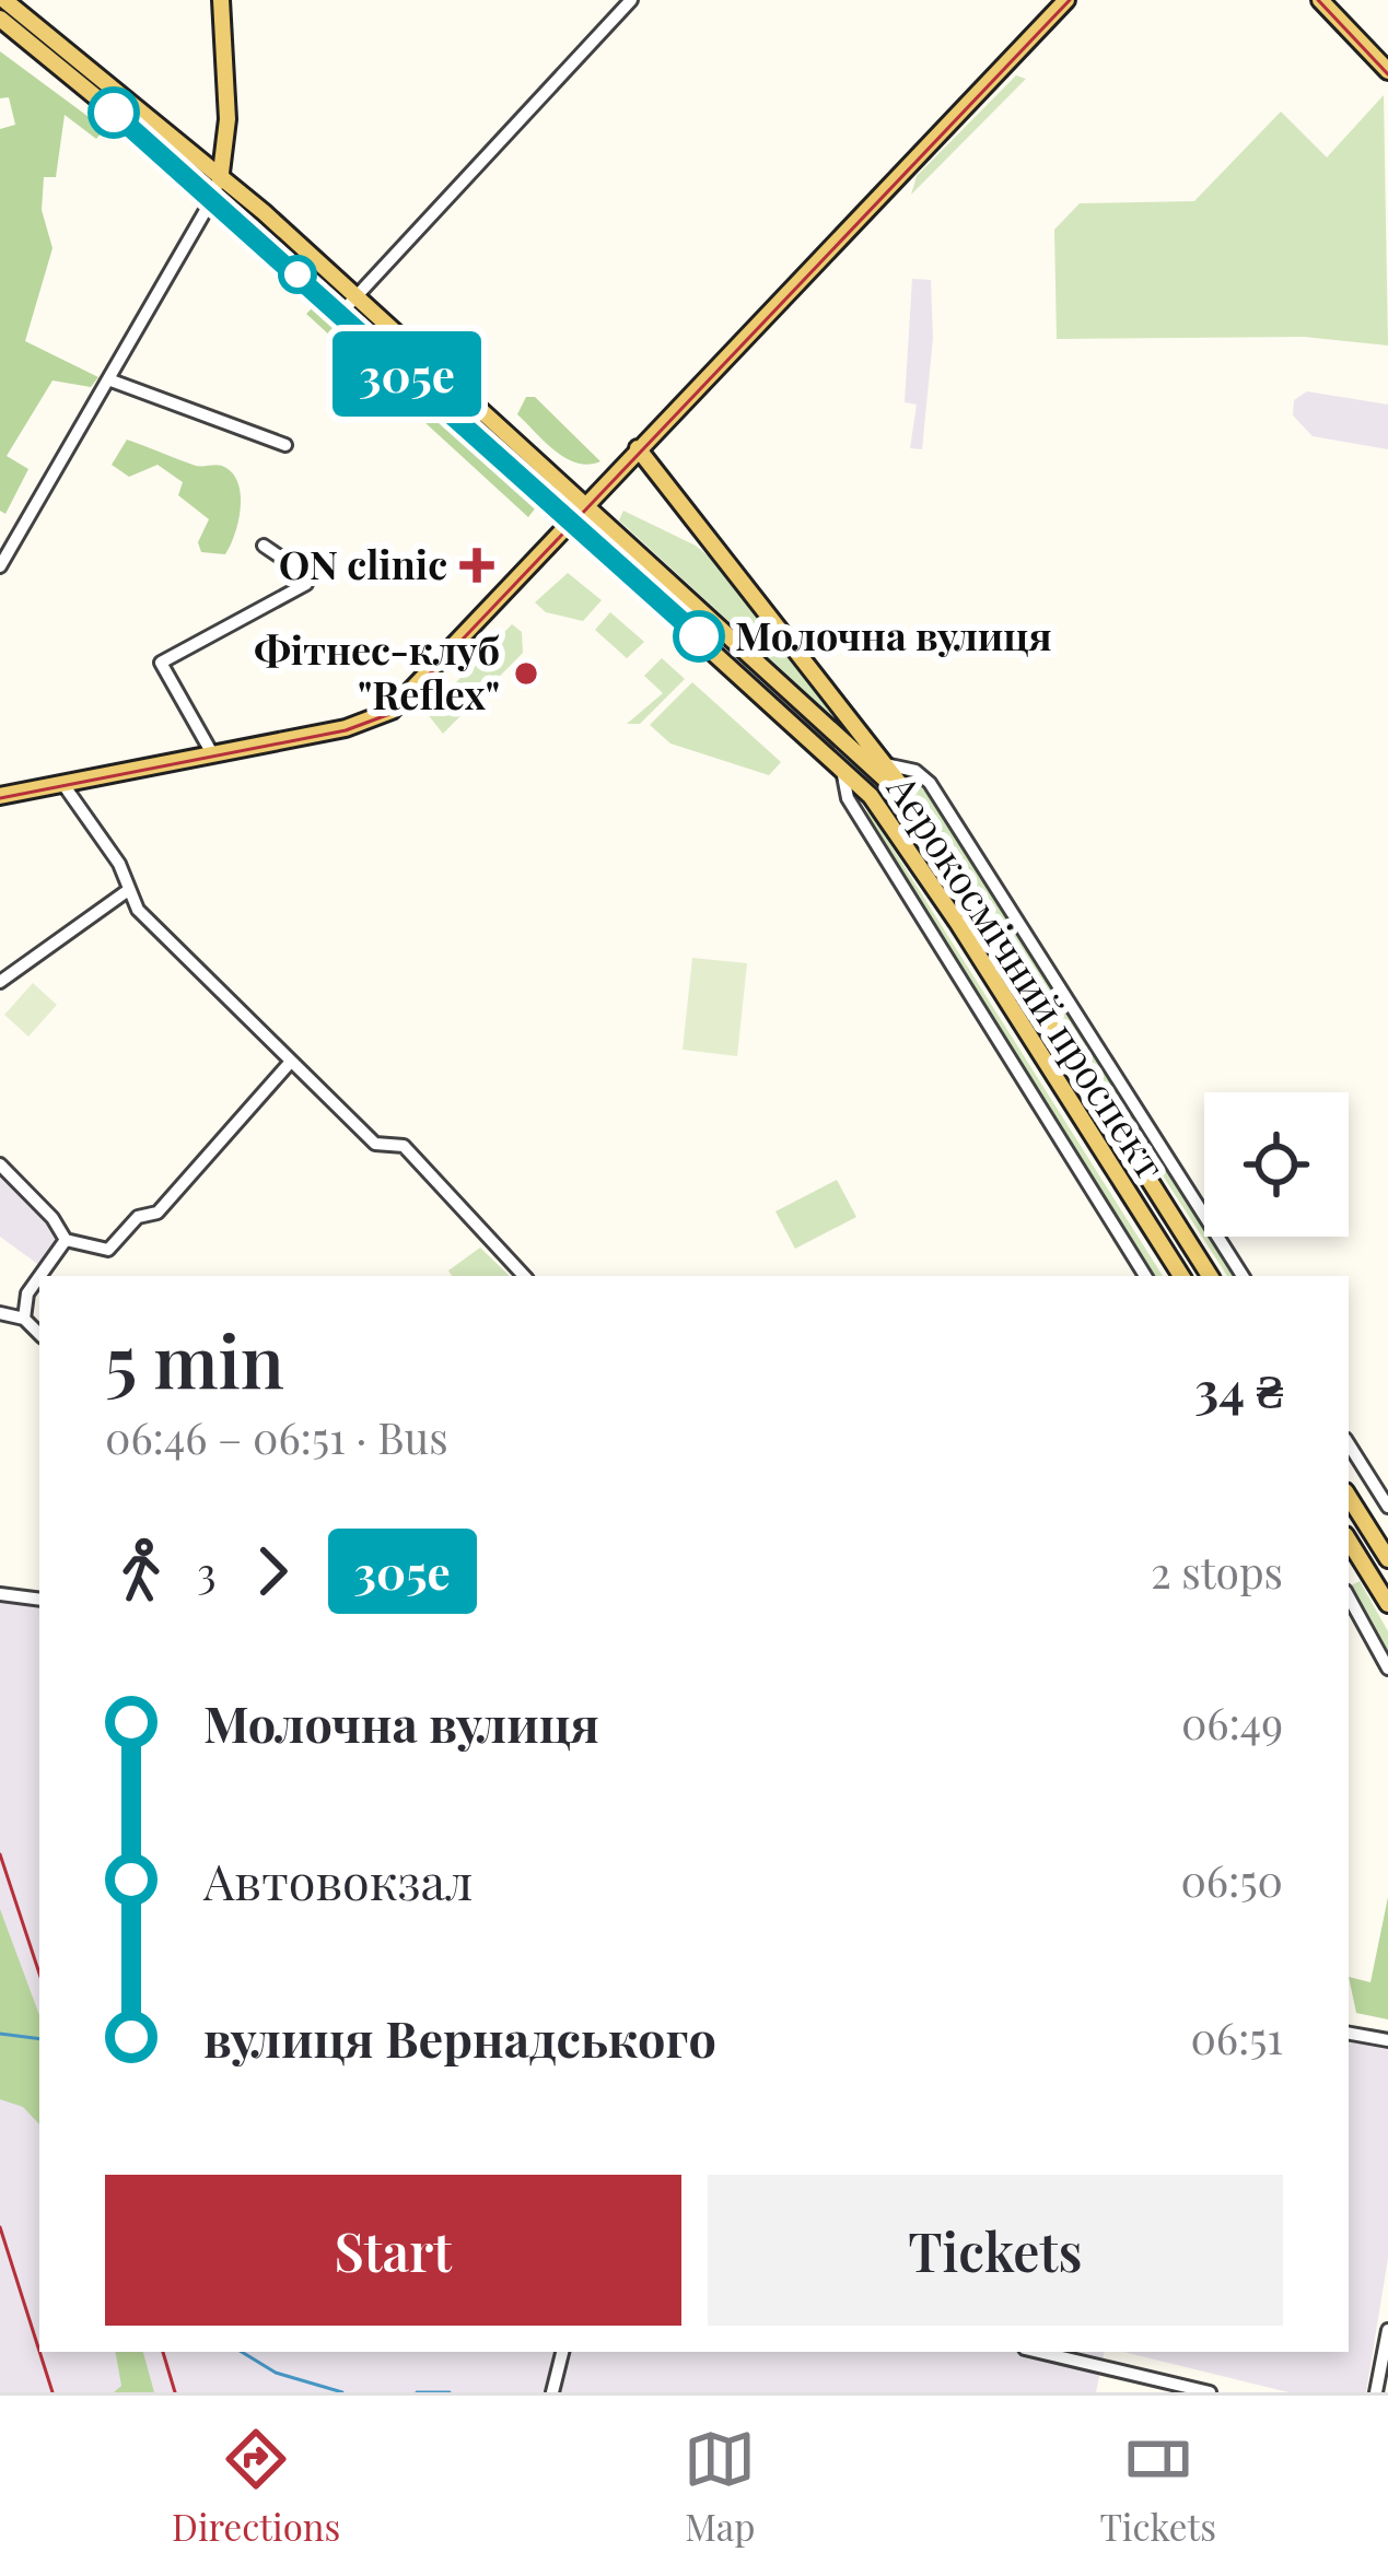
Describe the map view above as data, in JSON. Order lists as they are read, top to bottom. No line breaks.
{"streets":{"main road":["Аерокосмічний проспект"]},"places":{"health":["ON clinic"],"other":["Молочна вулиця","Фітнес-клуб \"Reflex\""]},"lines":["bus line 305e"],"page":{"on_map":"305e","heading":["5 min","06:46 – 06:51 · Bus","34 ₴"],"legs":["3","305e","2 stops"],"list":[{"name":"Молочна вулиця","value":"06:49"},{"name":"Автовокзал","value":"06:50"},{"name":"вулиця Вернадського","value":"06:51"}],"buttons":["Start","Tickets"],"tabs":["Directions","Map","Tickets"]}}
